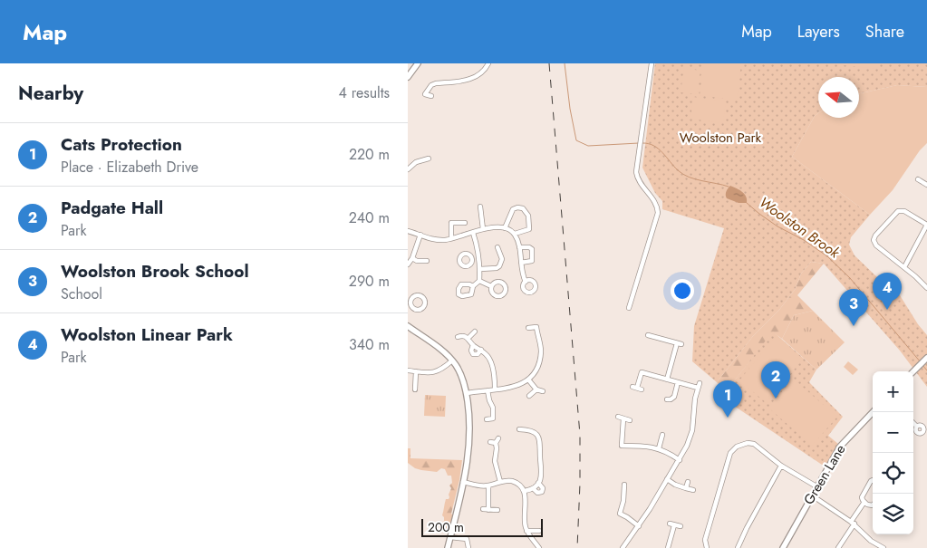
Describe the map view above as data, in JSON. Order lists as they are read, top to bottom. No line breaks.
{"streets":{"street":["Green Lane"]},"water":["Woolston Brook"],"parks":["Woolston Park"],"scale_bar":"200 m","north":"left","page":{"header":"Map","nav":["Map","Layers","Share"],"heading":["Nearby","4 results"],"list":[{"mark":"1","name":"Cats Protection","note":"Place · Elizabeth Drive","value":"220 m"},{"mark":"2","name":"Padgate Hall","note":"Park","value":"240 m"},{"mark":"3","name":"Woolston Brook School","note":"School","value":"290 m"},{"mark":"4","name":"Woolston Linear Park","note":"Park","value":"340 m"}],"pins":["4","3","2","1"],"map_buttons":["+","−"],"scale":"200 m"}}
